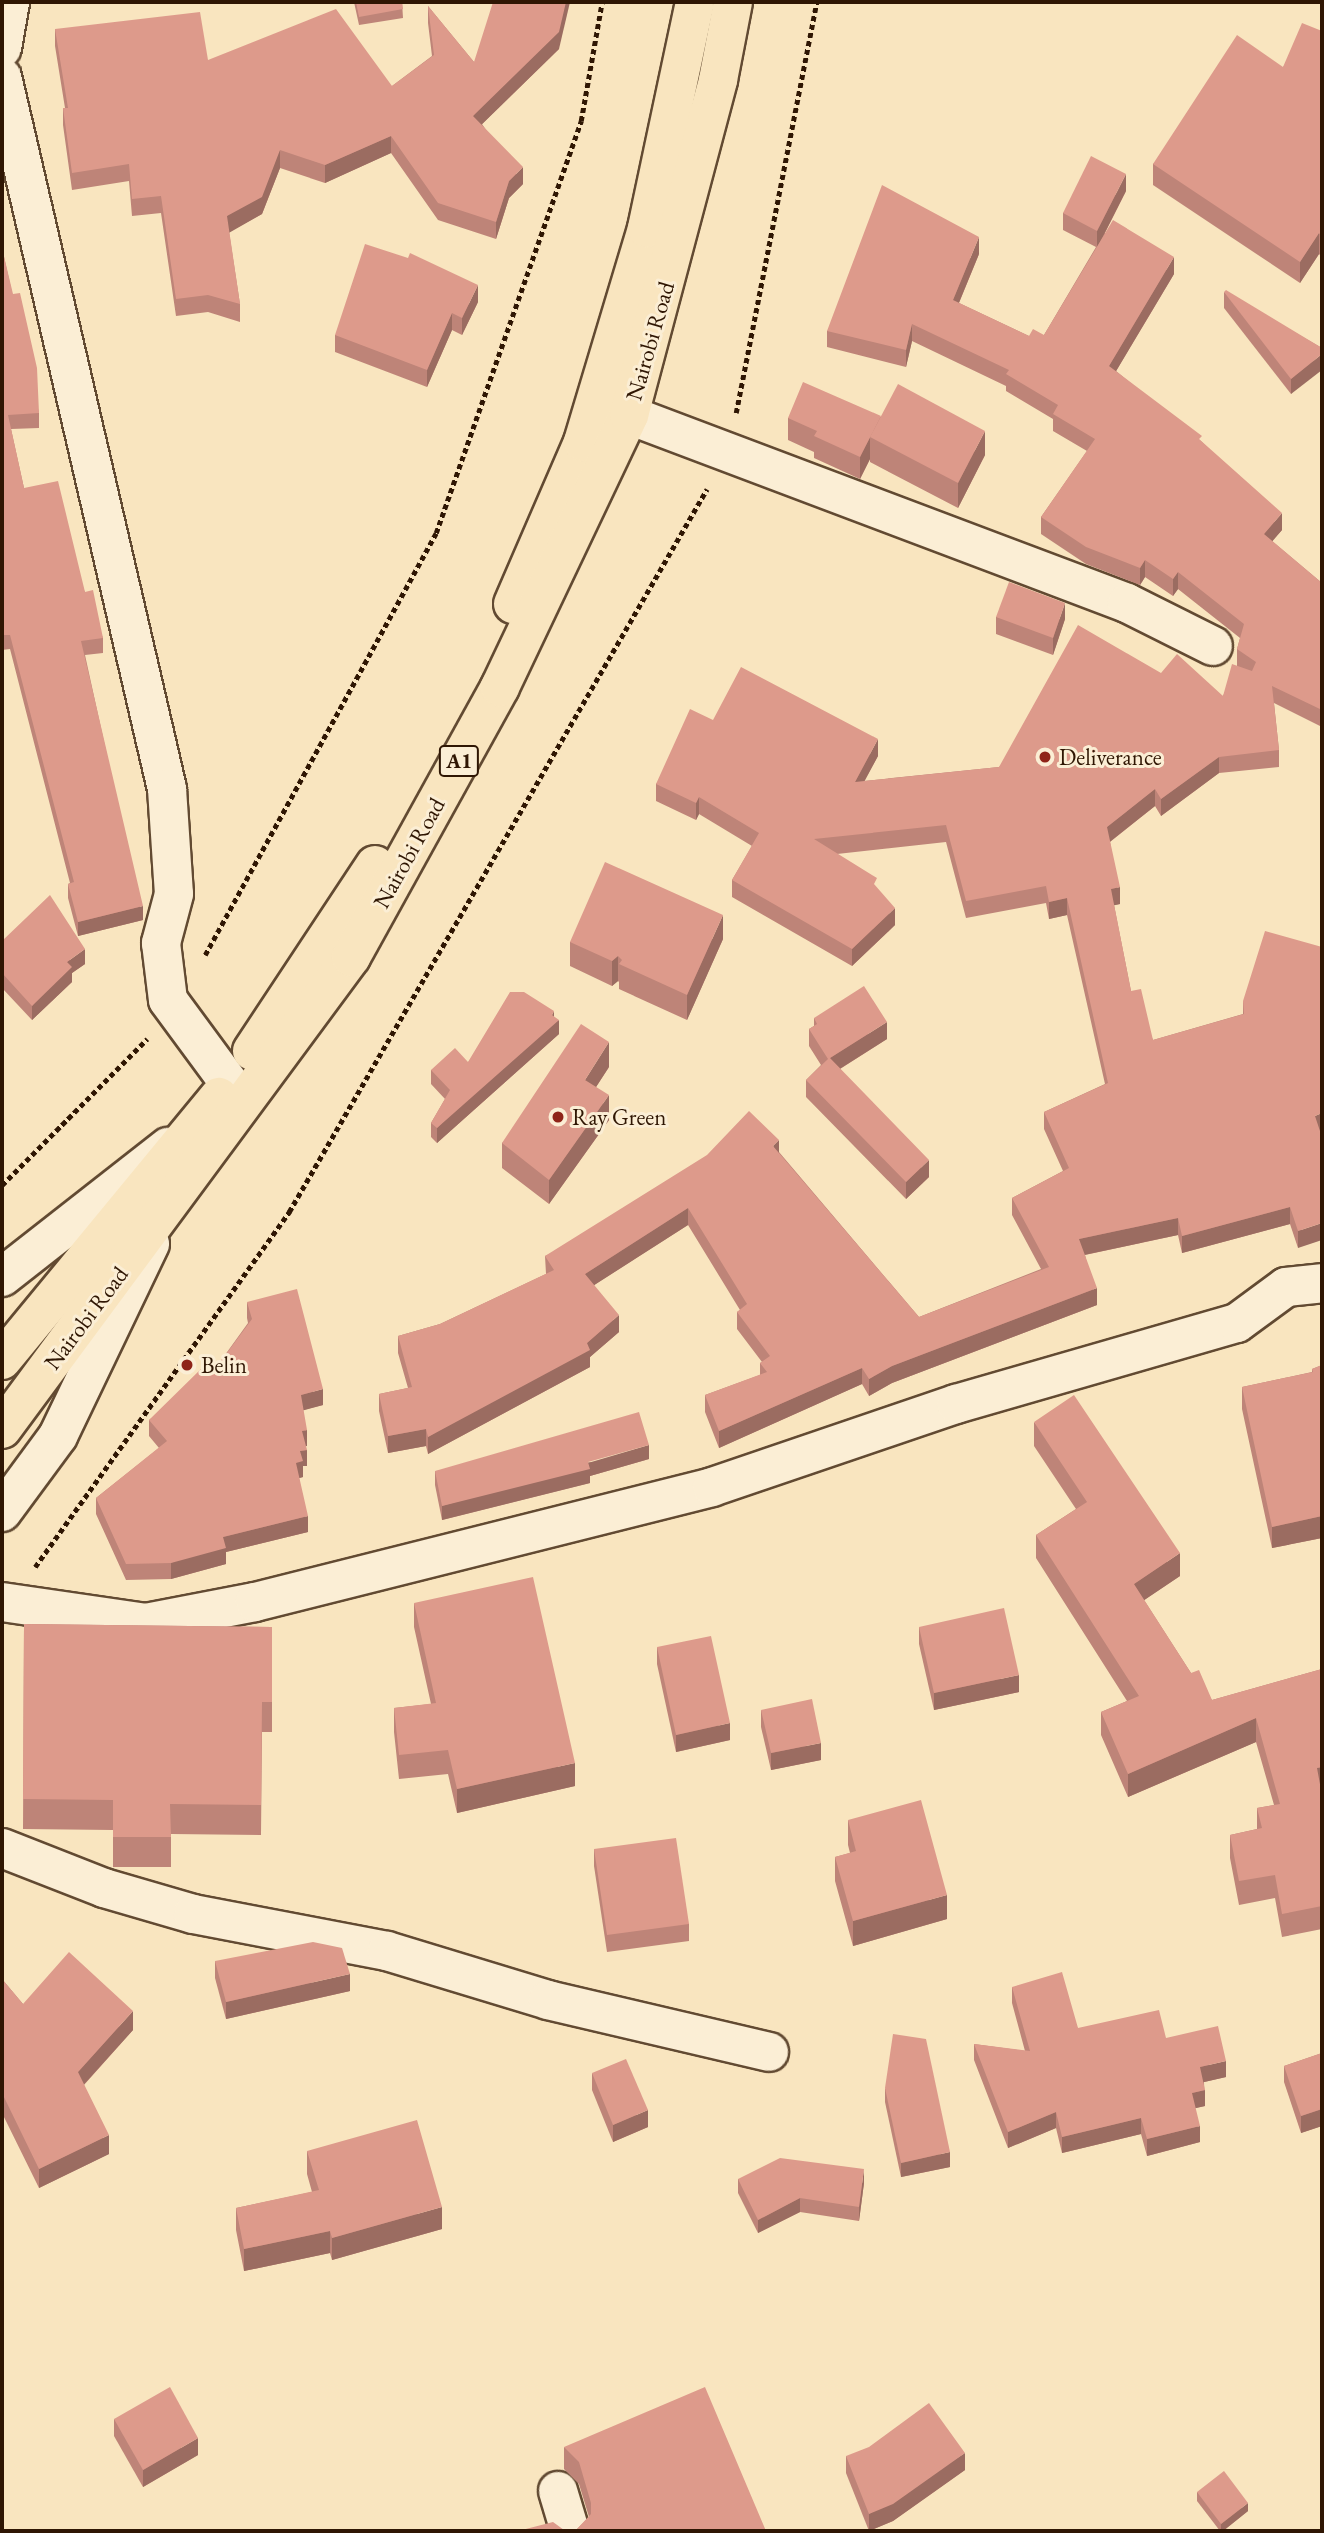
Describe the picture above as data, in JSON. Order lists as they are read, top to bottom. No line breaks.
{"streets":{"highway":["Nairobi Road","A1"]},"places":["Deliverance","Ray Green","Belin"]}
